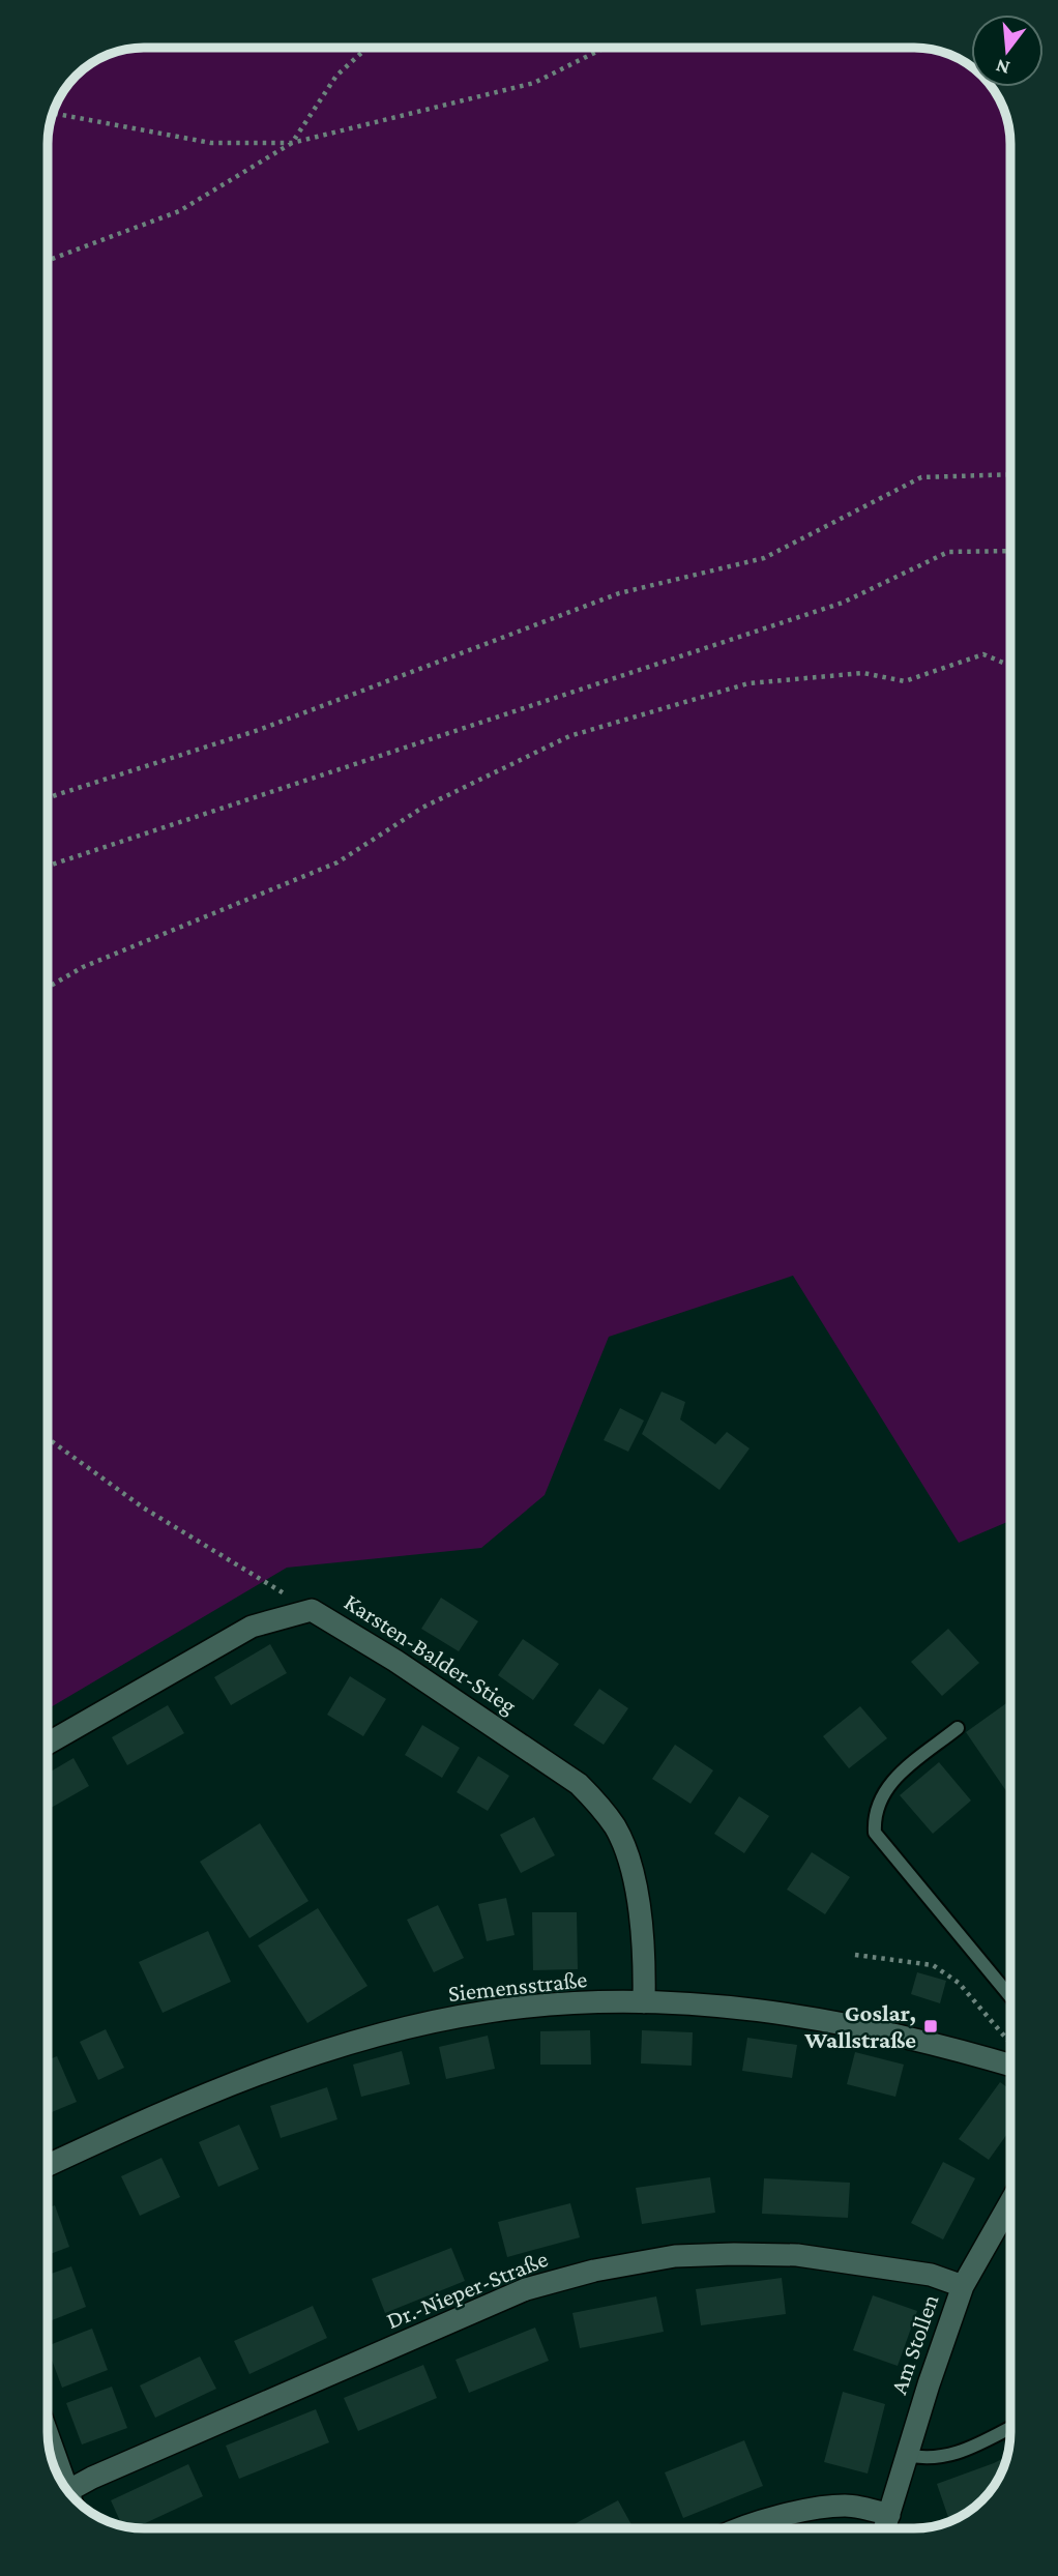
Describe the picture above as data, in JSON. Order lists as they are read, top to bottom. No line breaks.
{"streets":{"street":["Karsten-Balder-Stieg","Siemensstraße","Dr.-Nieper-Straße","Am Stollen"]},"crossings":[["Karsten-Balder-Stieg","Siemensstraße"],["Dr.-Nieper-Straße","Am Stollen"]],"places":{"transit":["Goslar, Wallstraße"]},"north":"bottom"}
